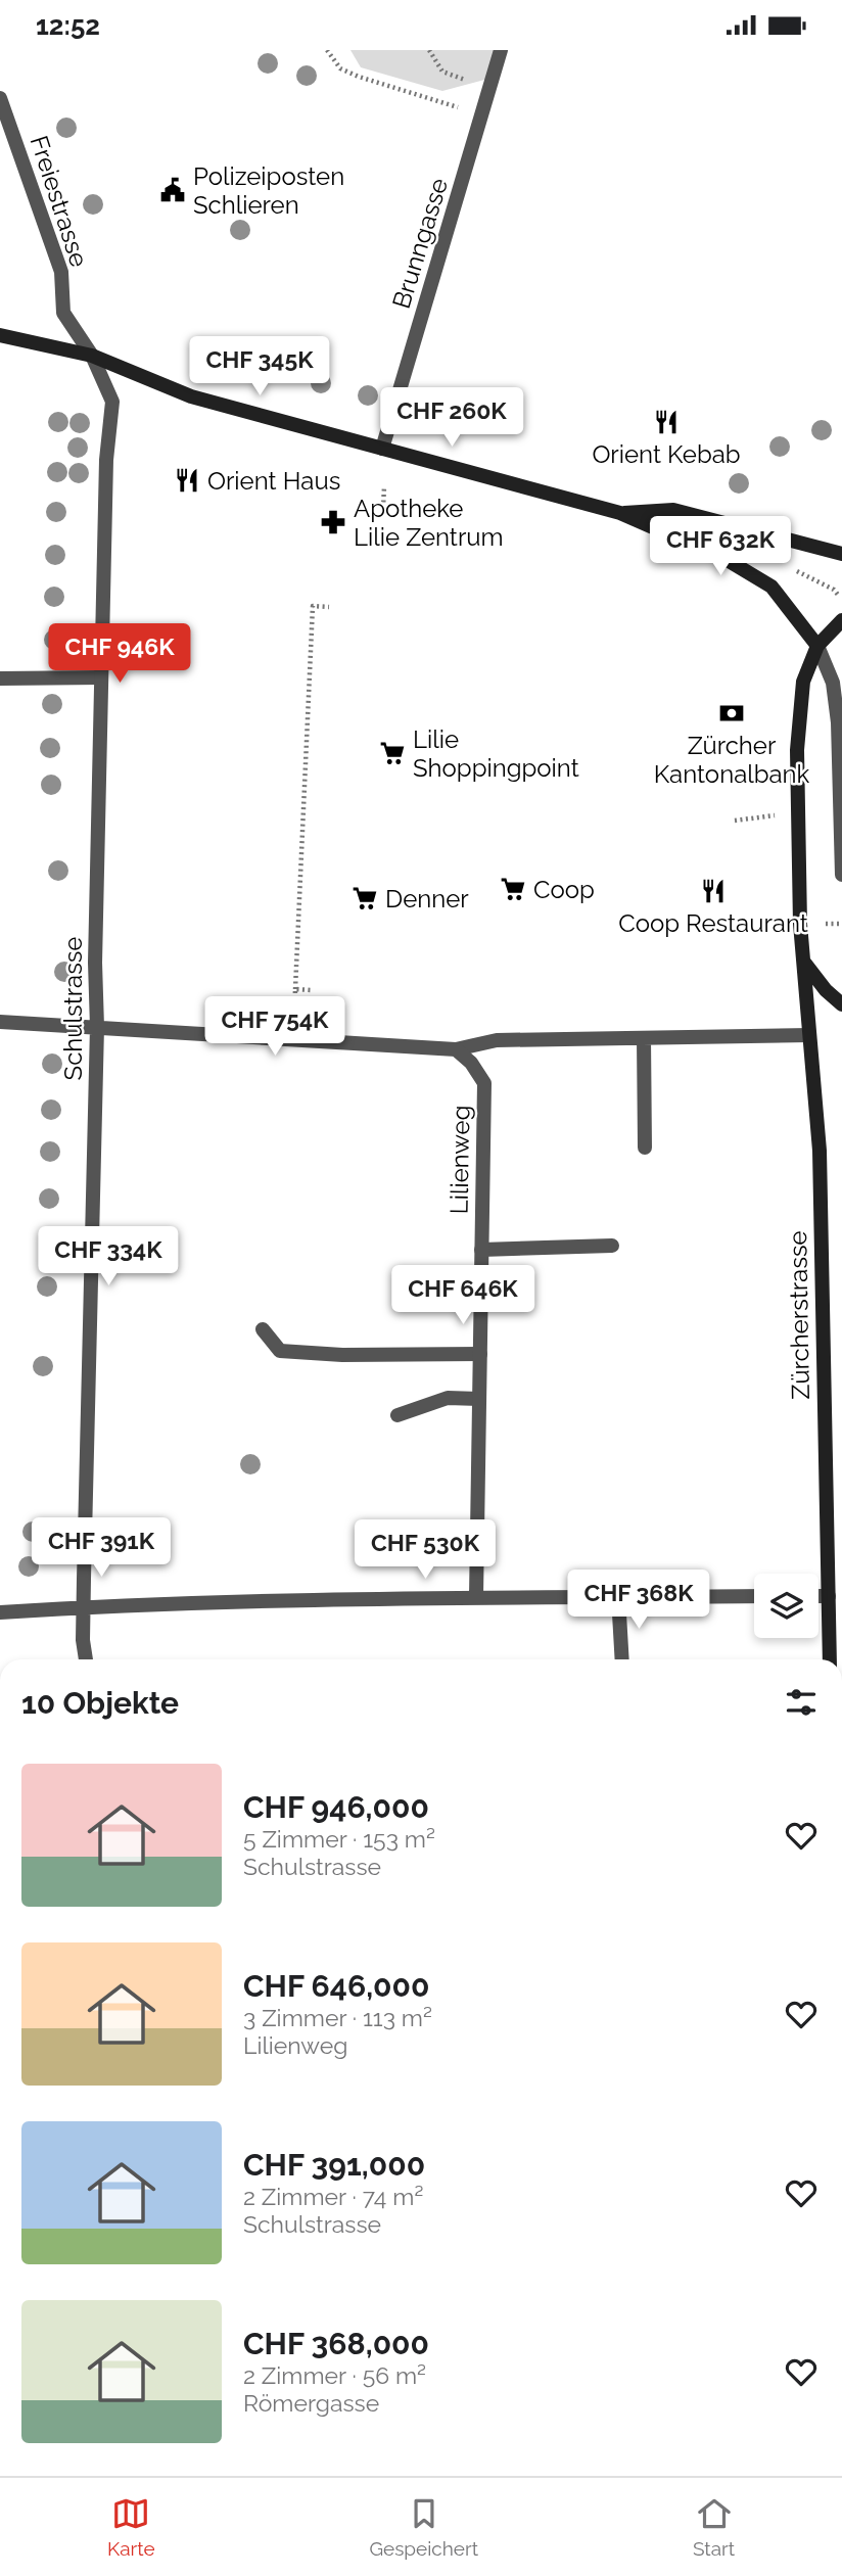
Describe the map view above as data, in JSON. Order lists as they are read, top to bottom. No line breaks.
{"streets":{"main road":["Zürcherstrasse"],"street":["Freiestrasse","Brunngasse","Schulstrasse","Lilienweg"]},"crossings":[["Freiestrasse","Schulstrasse"]],"places":{"public building":["Polizeiposten Schlieren"],"restaurant":["Orient Kebab","Orient Haus","Coop Restaurant"],"pharmacy":["Apotheke Lilie Zentrum"],"bank":["Zürcher Kantonalbank"],"supermarket":["Lilie Shoppingpoint","Coop","Denner"]},"page":{"status":"12:52","price":["CHF 345K","CHF 260K","CHF 632K","CHF 946K","CHF 754K","CHF 334K","CHF 646K","CHF 391K","CHF 530K","CHF 368K"],"heading":"10 Objekte","list":[{"name":"CHF 946,000","note":"5 Zimmer · 153 m² · Schulstrasse"},{"name":"CHF 646,000","note":"3 Zimmer · 113 m² · Lilienweg"},{"name":"CHF 391,000","note":"2 Zimmer · 74 m² · Schulstrasse"},{"name":"CHF 368,000","note":"2 Zimmer · 56 m² · Römergasse"}],"tabs":["Karte","Gespeichert","Start"]}}
